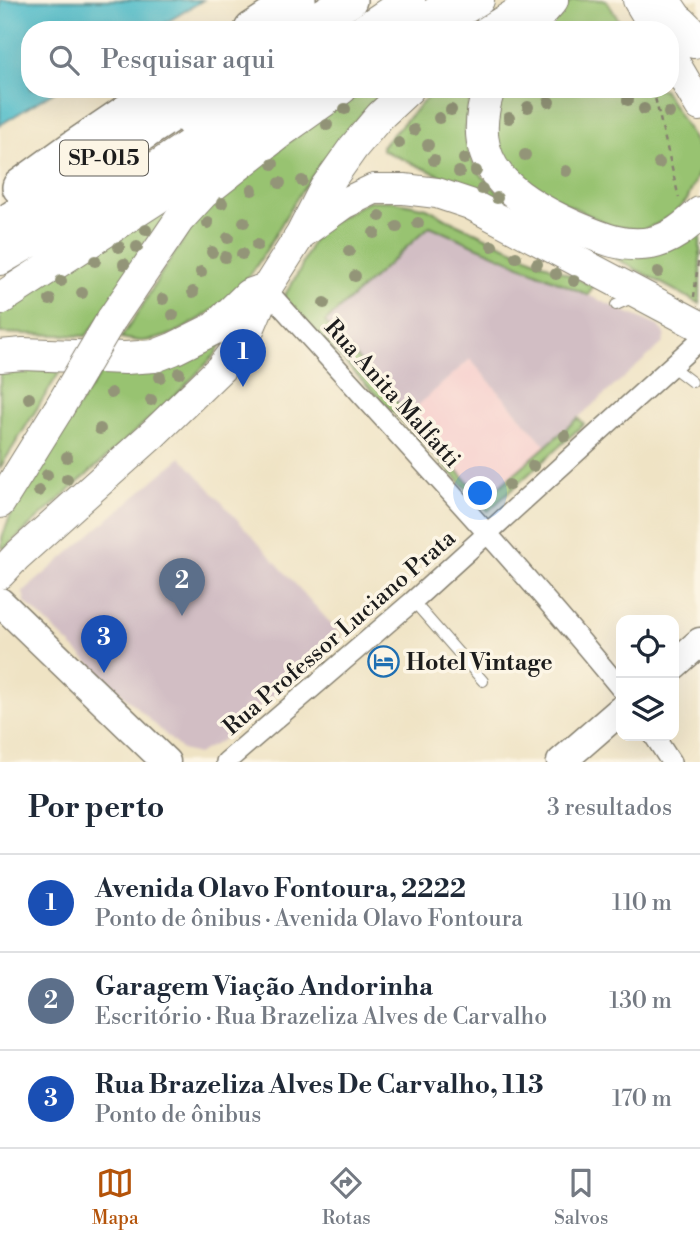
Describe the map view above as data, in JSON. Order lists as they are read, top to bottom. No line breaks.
{"streets":{"highway":["SP-015"],"street":["Rua Anita Malfatti","Rua Professor Luciano Prata"]},"crossings":[["Rua Anita Malfatti","Rua Professor Luciano Prata"]],"places":{"hotel":["Hotel Vintage"]},"page":{"search":"Pesquisar aqui","pins":["1","2","3"],"heading":["Por perto","3 resultados"],"list":[{"mark":"1","name":"Avenida Olavo Fontoura, 2222","note":"Ponto de ônibus · Avenida Olavo Fontoura","value":"110 m"},{"mark":"2","name":"Garagem Viação Andorinha","note":"Escritório · Rua Brazeliza Alves de Carvalho","value":"130 m"},{"mark":"3","name":"Rua Brazeliza Alves De Carvalho, 113","note":"Ponto de ônibus","value":"170 m"}],"nav":["Mapa","Rotas","Salvos"]}}
